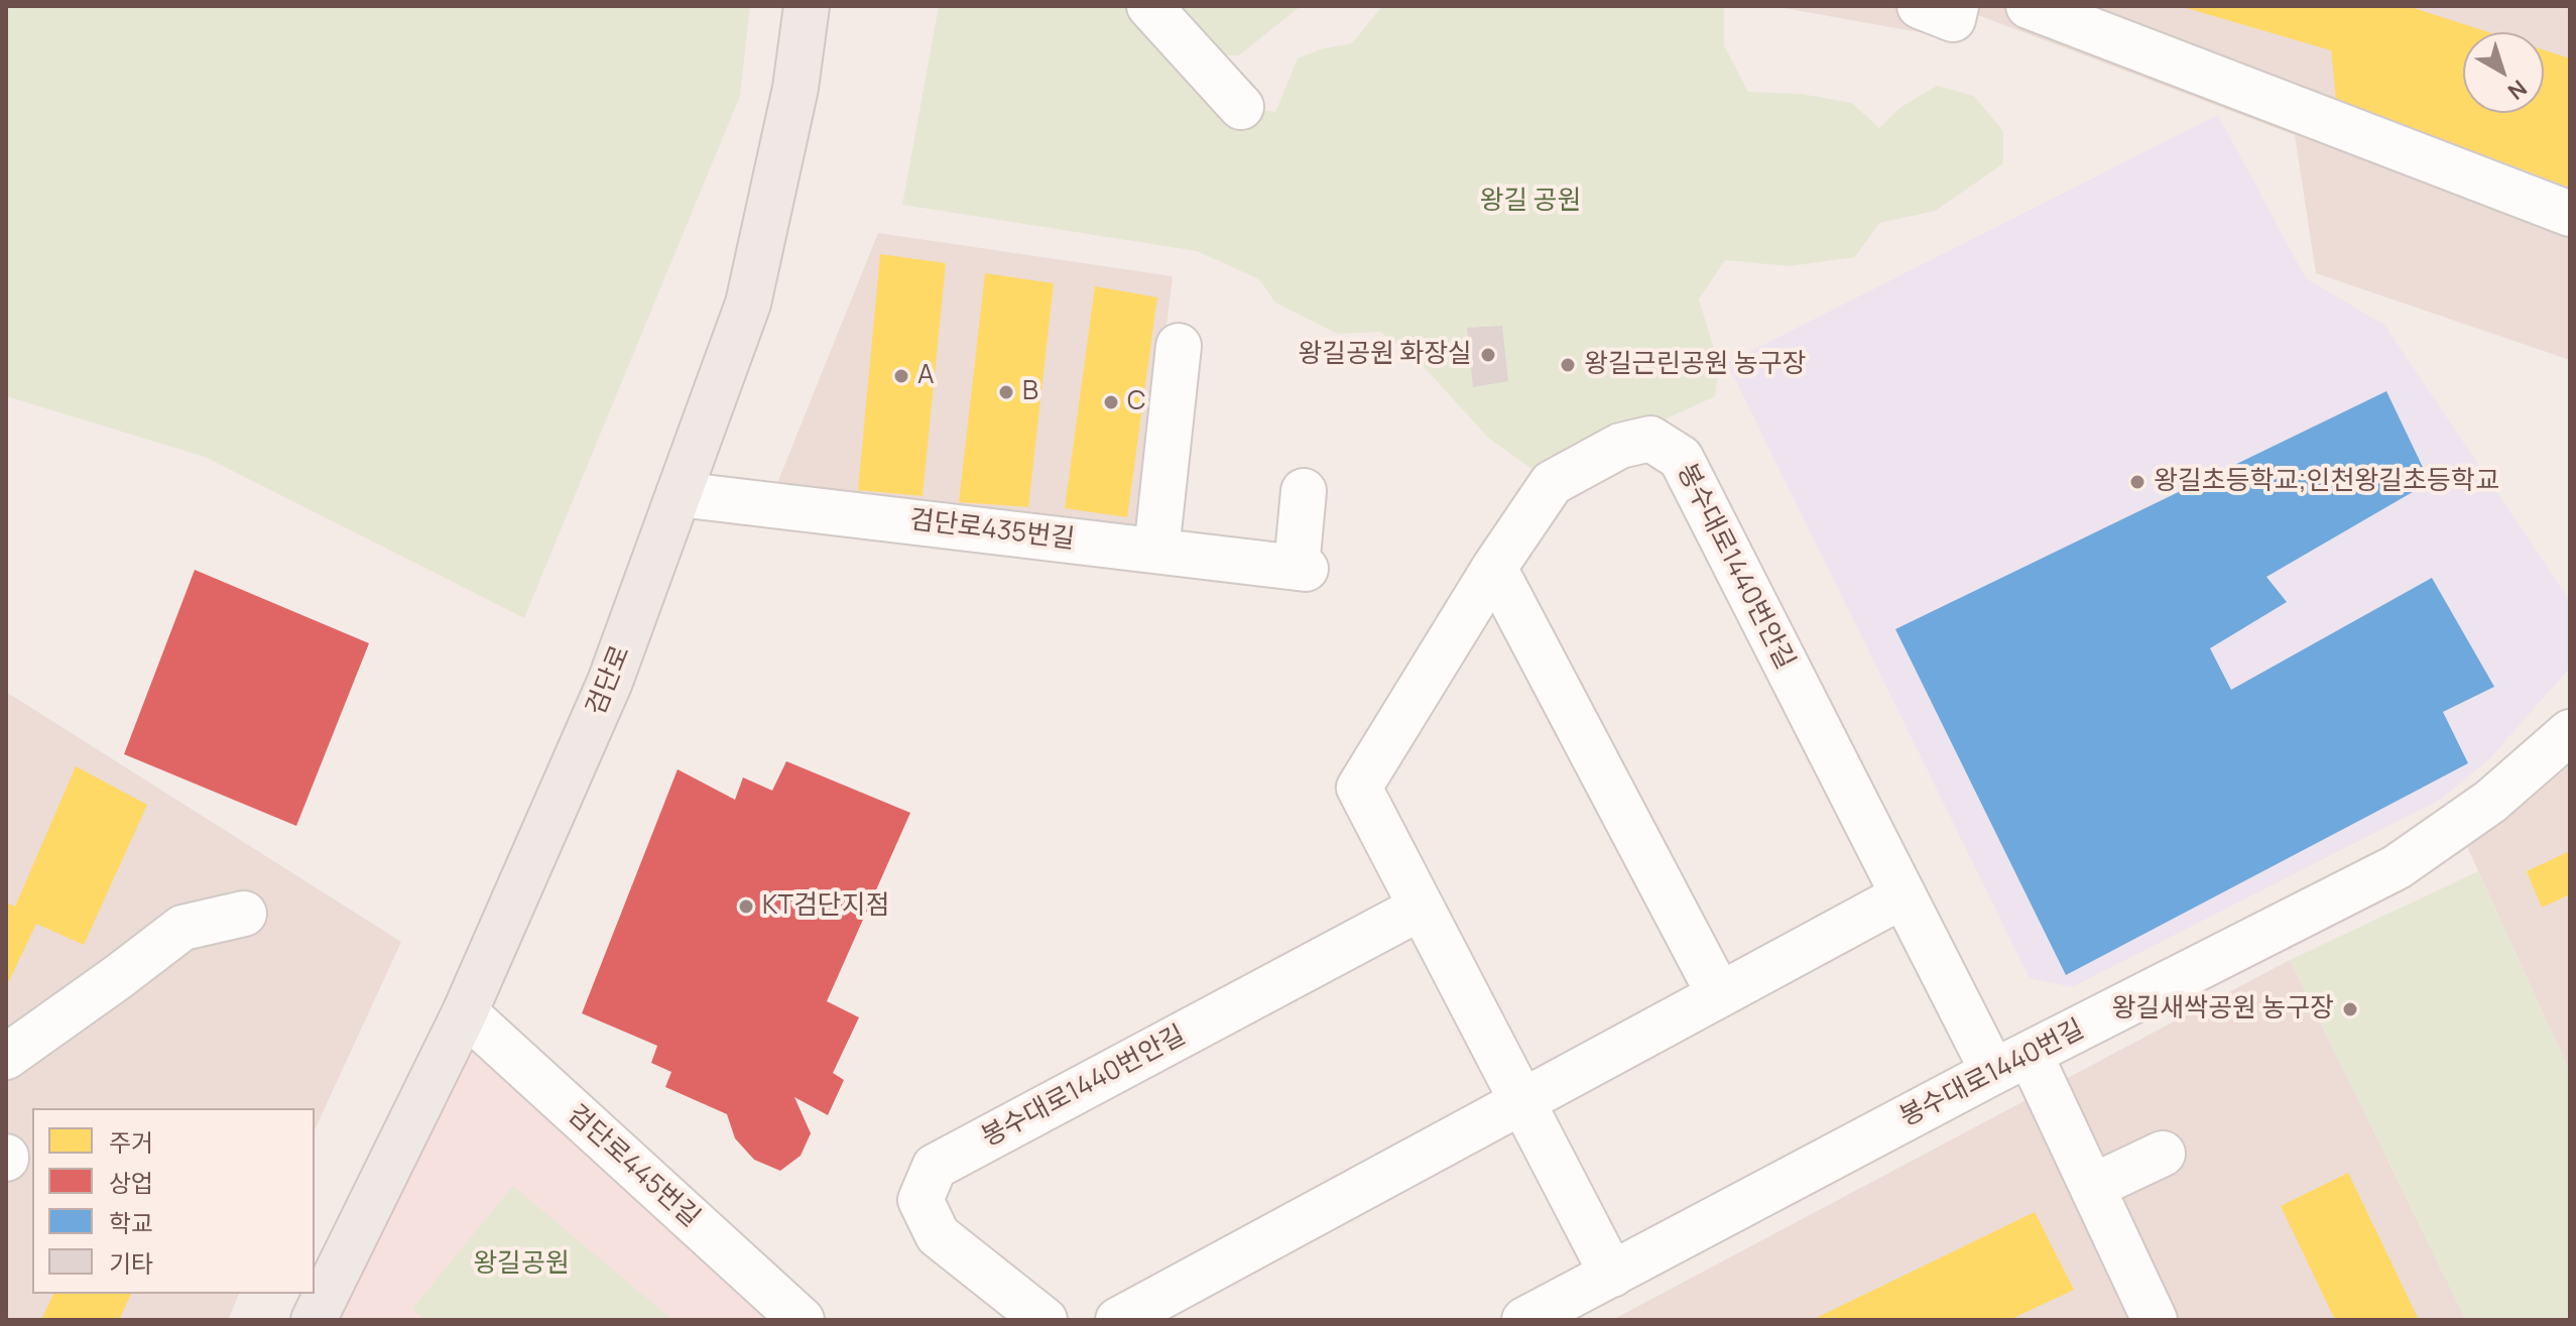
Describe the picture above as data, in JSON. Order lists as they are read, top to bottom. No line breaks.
{"streets":{"main road":["검단로"],"street":["검단로435번길","봉수대로1440번안길","봉수대로1440번길","검단로445번길"]},"crossings":[["검단로435번길","검단로"],["봉수대로1440번안길","봉수대로1440번길"],["검단로","검단로445번길"]],"parks":["왕길 공원","왕길공원"],"places":["왕길공원 화장실","왕길근린공원 농구장","A","B","C","왕길초등학교;인천왕길초등학교","KT검단지점","왕길새싹공원 농구장"],"legend":["주거","상업","학교","기타"],"north":"bottom right"}
